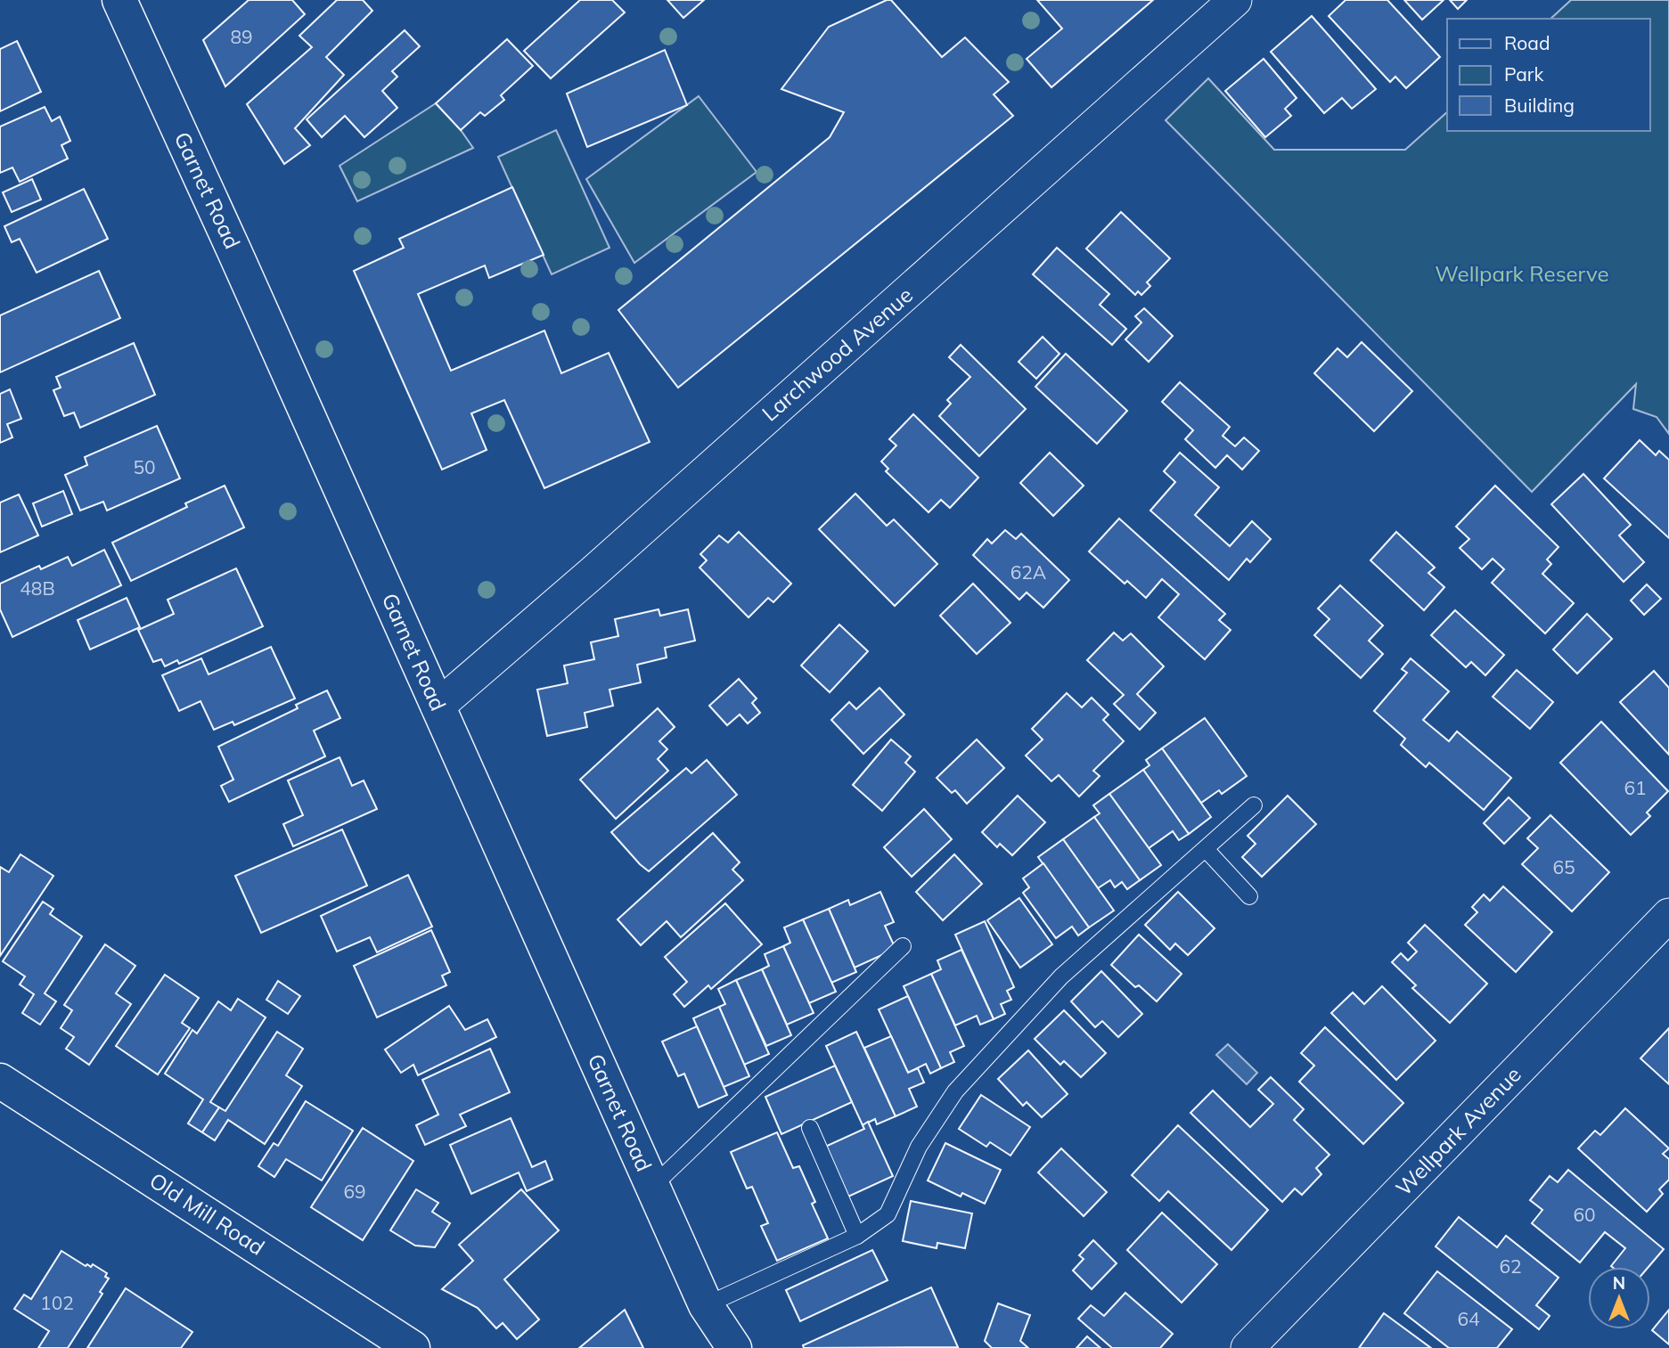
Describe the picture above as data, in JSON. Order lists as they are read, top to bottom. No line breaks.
{"streets":{"main road":["Garnet Road","Old Mill Road"],"street":["Larchwood Avenue","Wellpark Avenue"]},"crossings":[["Garnet Road","Larchwood Avenue"]],"parks":["Wellpark Reserve"],"house_numbers":["89","50","62A","48B","61","65","69","60","62","102","64"],"legend":["Road","Park","Building"],"north":"top"}
